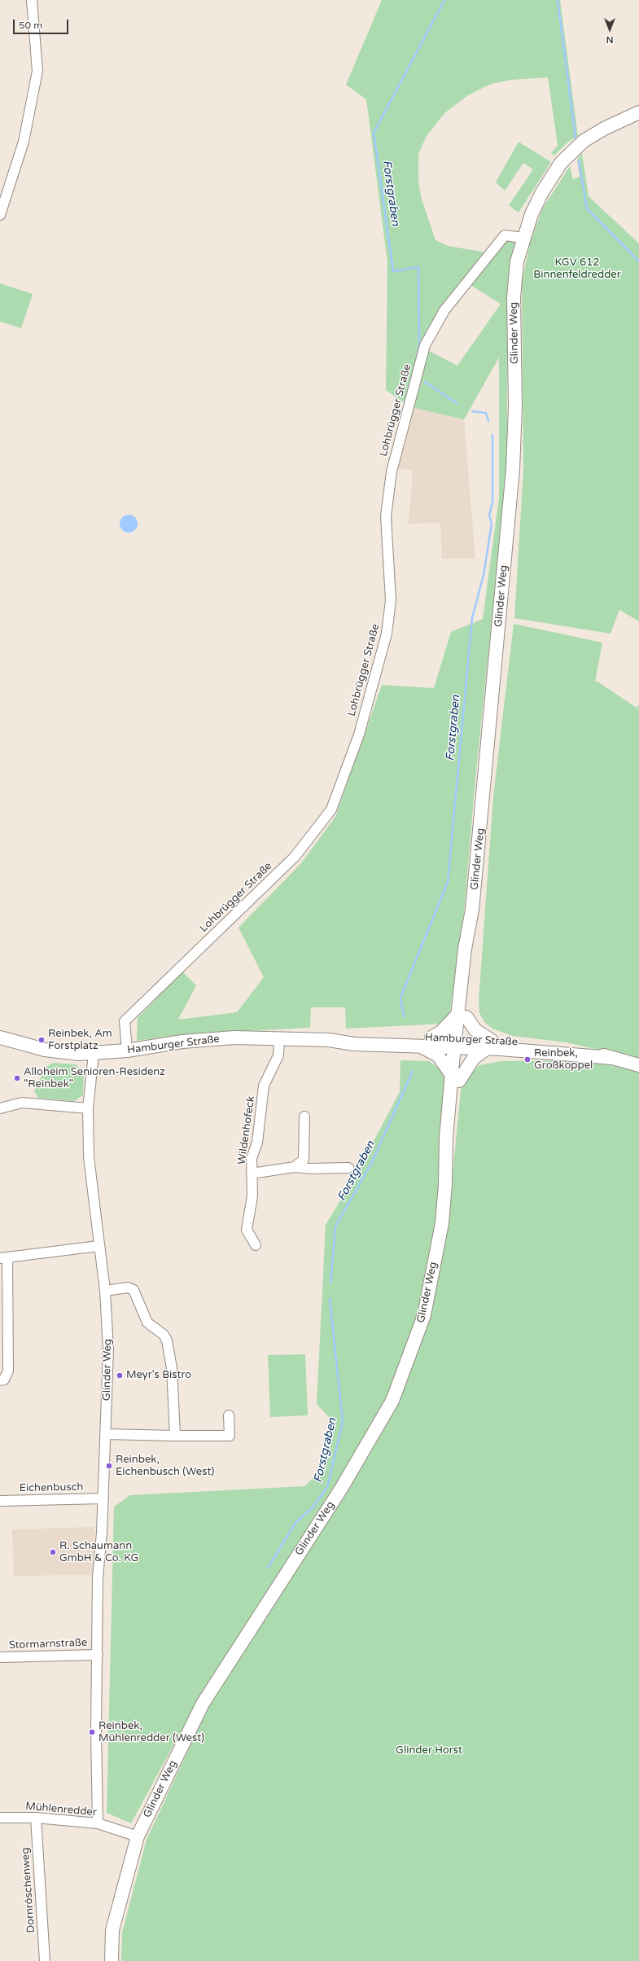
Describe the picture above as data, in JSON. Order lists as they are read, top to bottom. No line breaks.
{"streets":{"main road":["Glinder Weg","Hamburger Straße"],"street":["Lohbrügger Straße","Wildenhofeck","Eichenbusch","Stormarnstraße","Mühlenredder","Dornröschenweg"]},"crossings":[["Glinder Weg","Lohbrügger Straße"],["Glinder Weg","Hamburger Straße"],["Glinder Weg","Eichenbusch"],["Glinder Weg","Stormarnstraße"],["Glinder Weg","Mühlenredder"],["Lohbrügger Straße","Hamburger Straße"],["Hamburger Straße","Wildenhofeck"],["Mühlenredder","Dornröschenweg"]],"water":["Forstgraben"],"parks":["KGV 612 Binnenfeldredder","Glinder Horst"],"places":["Reinbek, Am Forstplatz","Reinbek, Großkoppel","Alloheim Senioren-Residenz \"Reinbek\"","Meyr's Bistro","Reinbek, Eichenbusch (West)","R. Schaumann GmbH & Co. KG","Reinbek, Mühlenredder (West)"],"scale_bar":"50 m","north":"bottom"}
